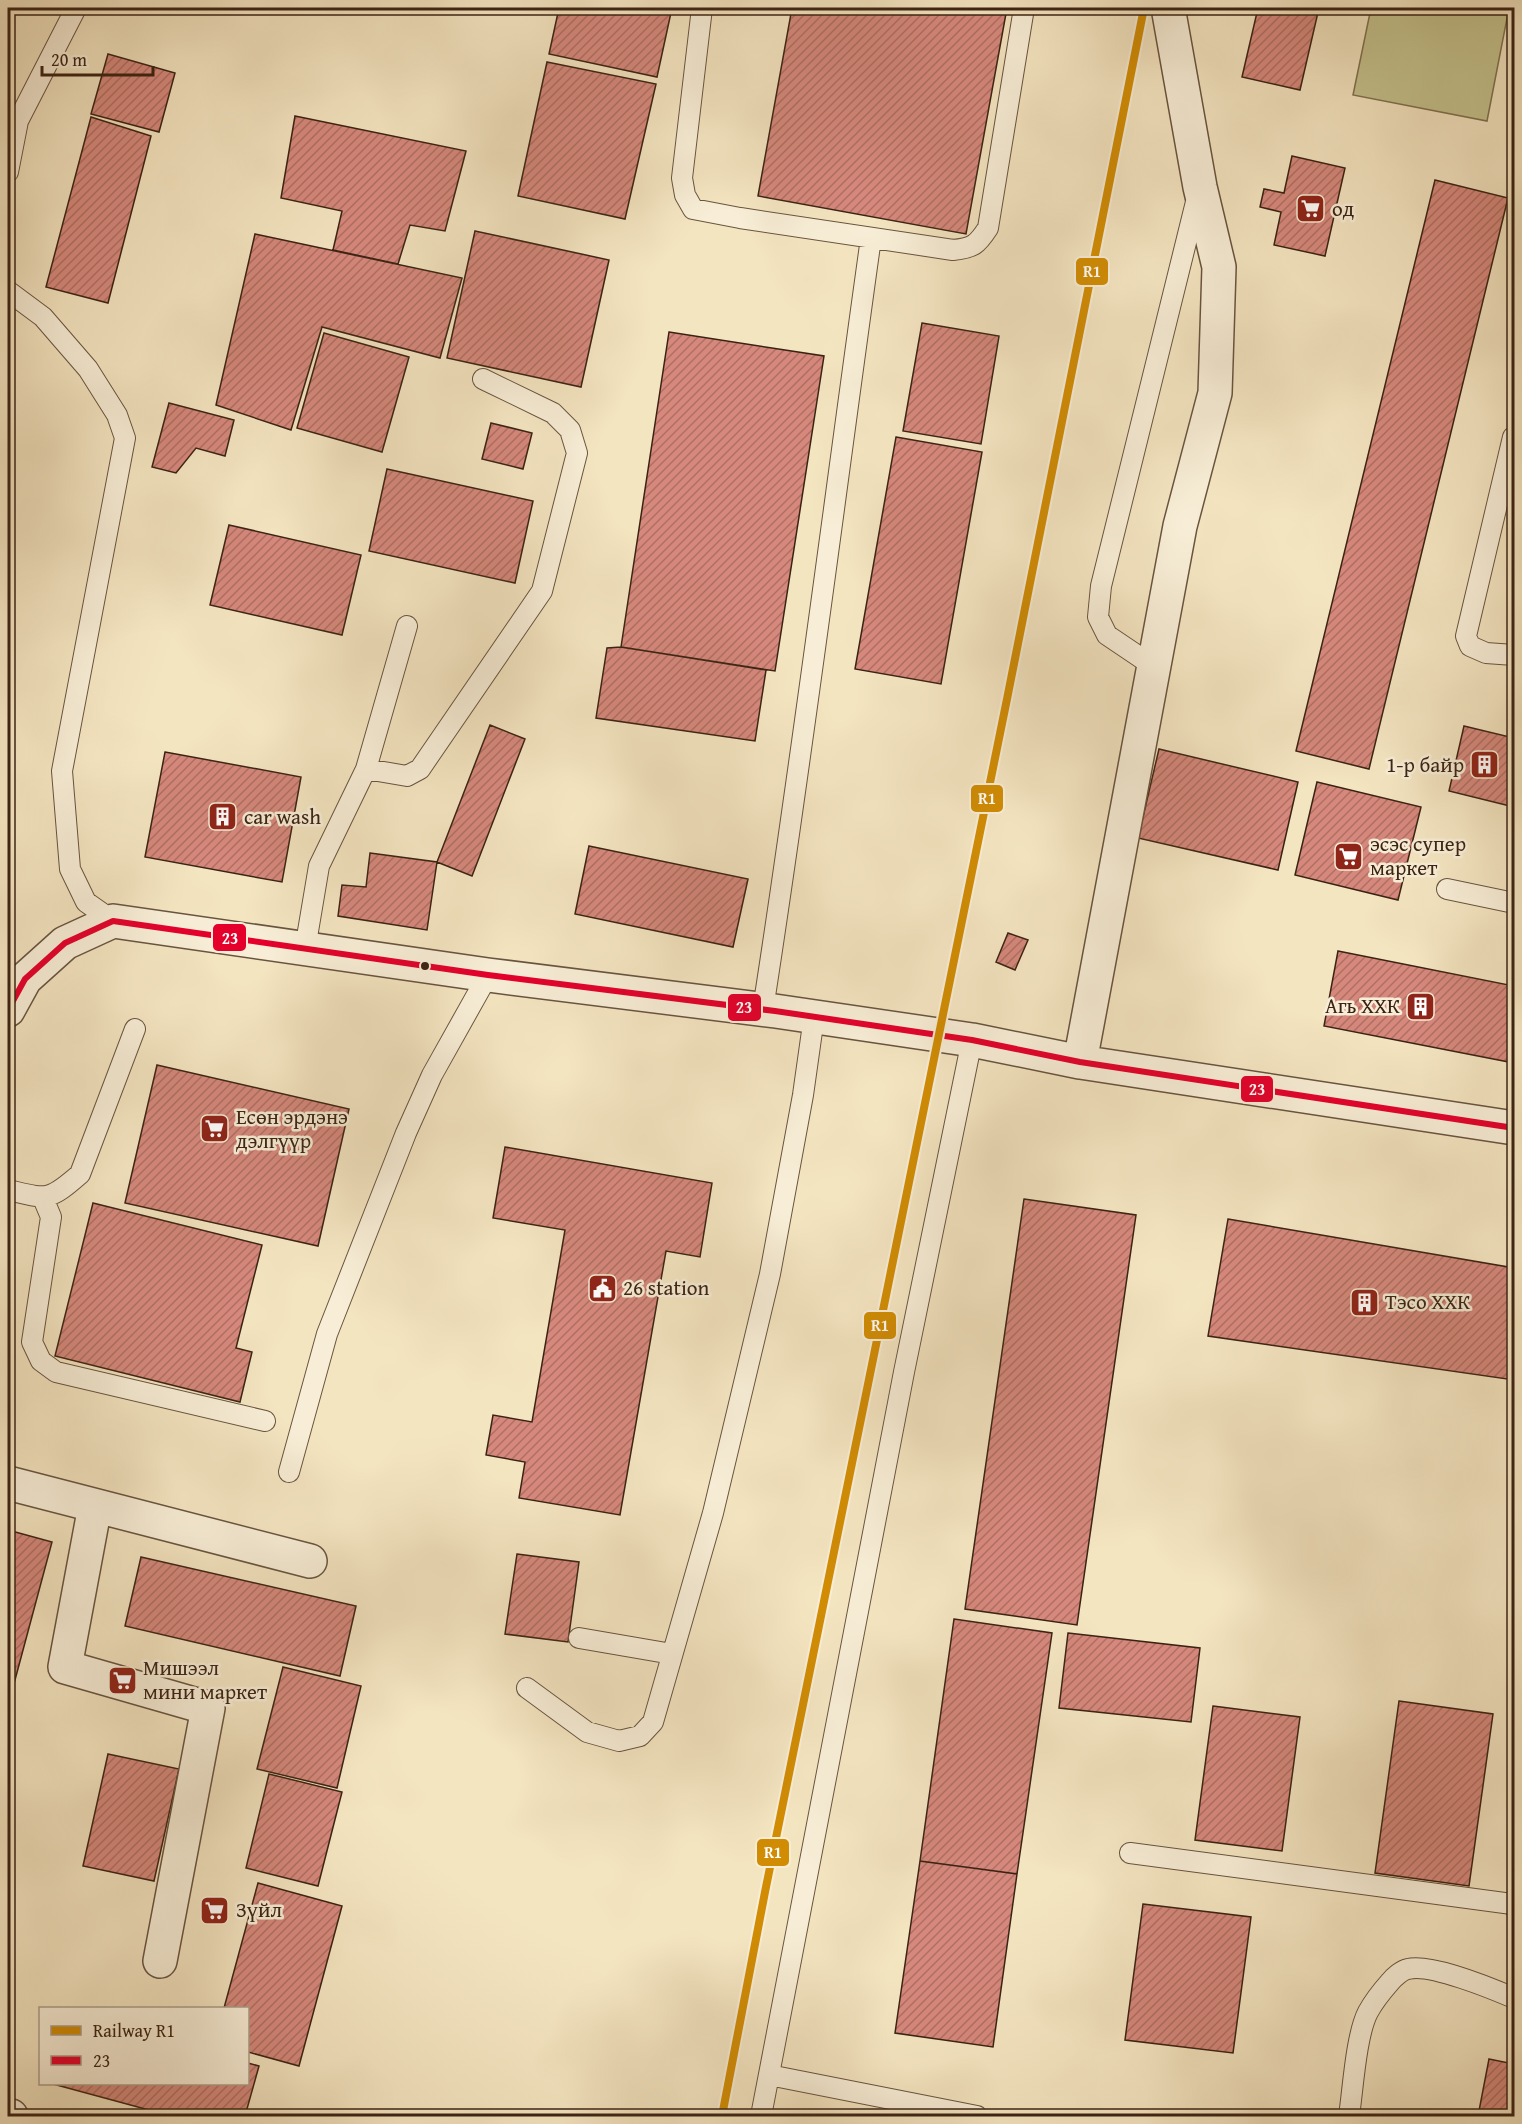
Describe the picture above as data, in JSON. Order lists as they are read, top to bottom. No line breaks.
{"places":{"supermarket":["од","эсэс супер маркет","Есөн эрдэнэ дэлгүүр","Мишээл мини маркет","Зүйл"],"building":["1-р байр","car wash","Агь ХХК","Тэсо ХХК"],"public building":["26 station"]},"lines":["rail line R1","transit line 23"],"legend":["Railway R1","23"],"scale_bar":"20 m"}
